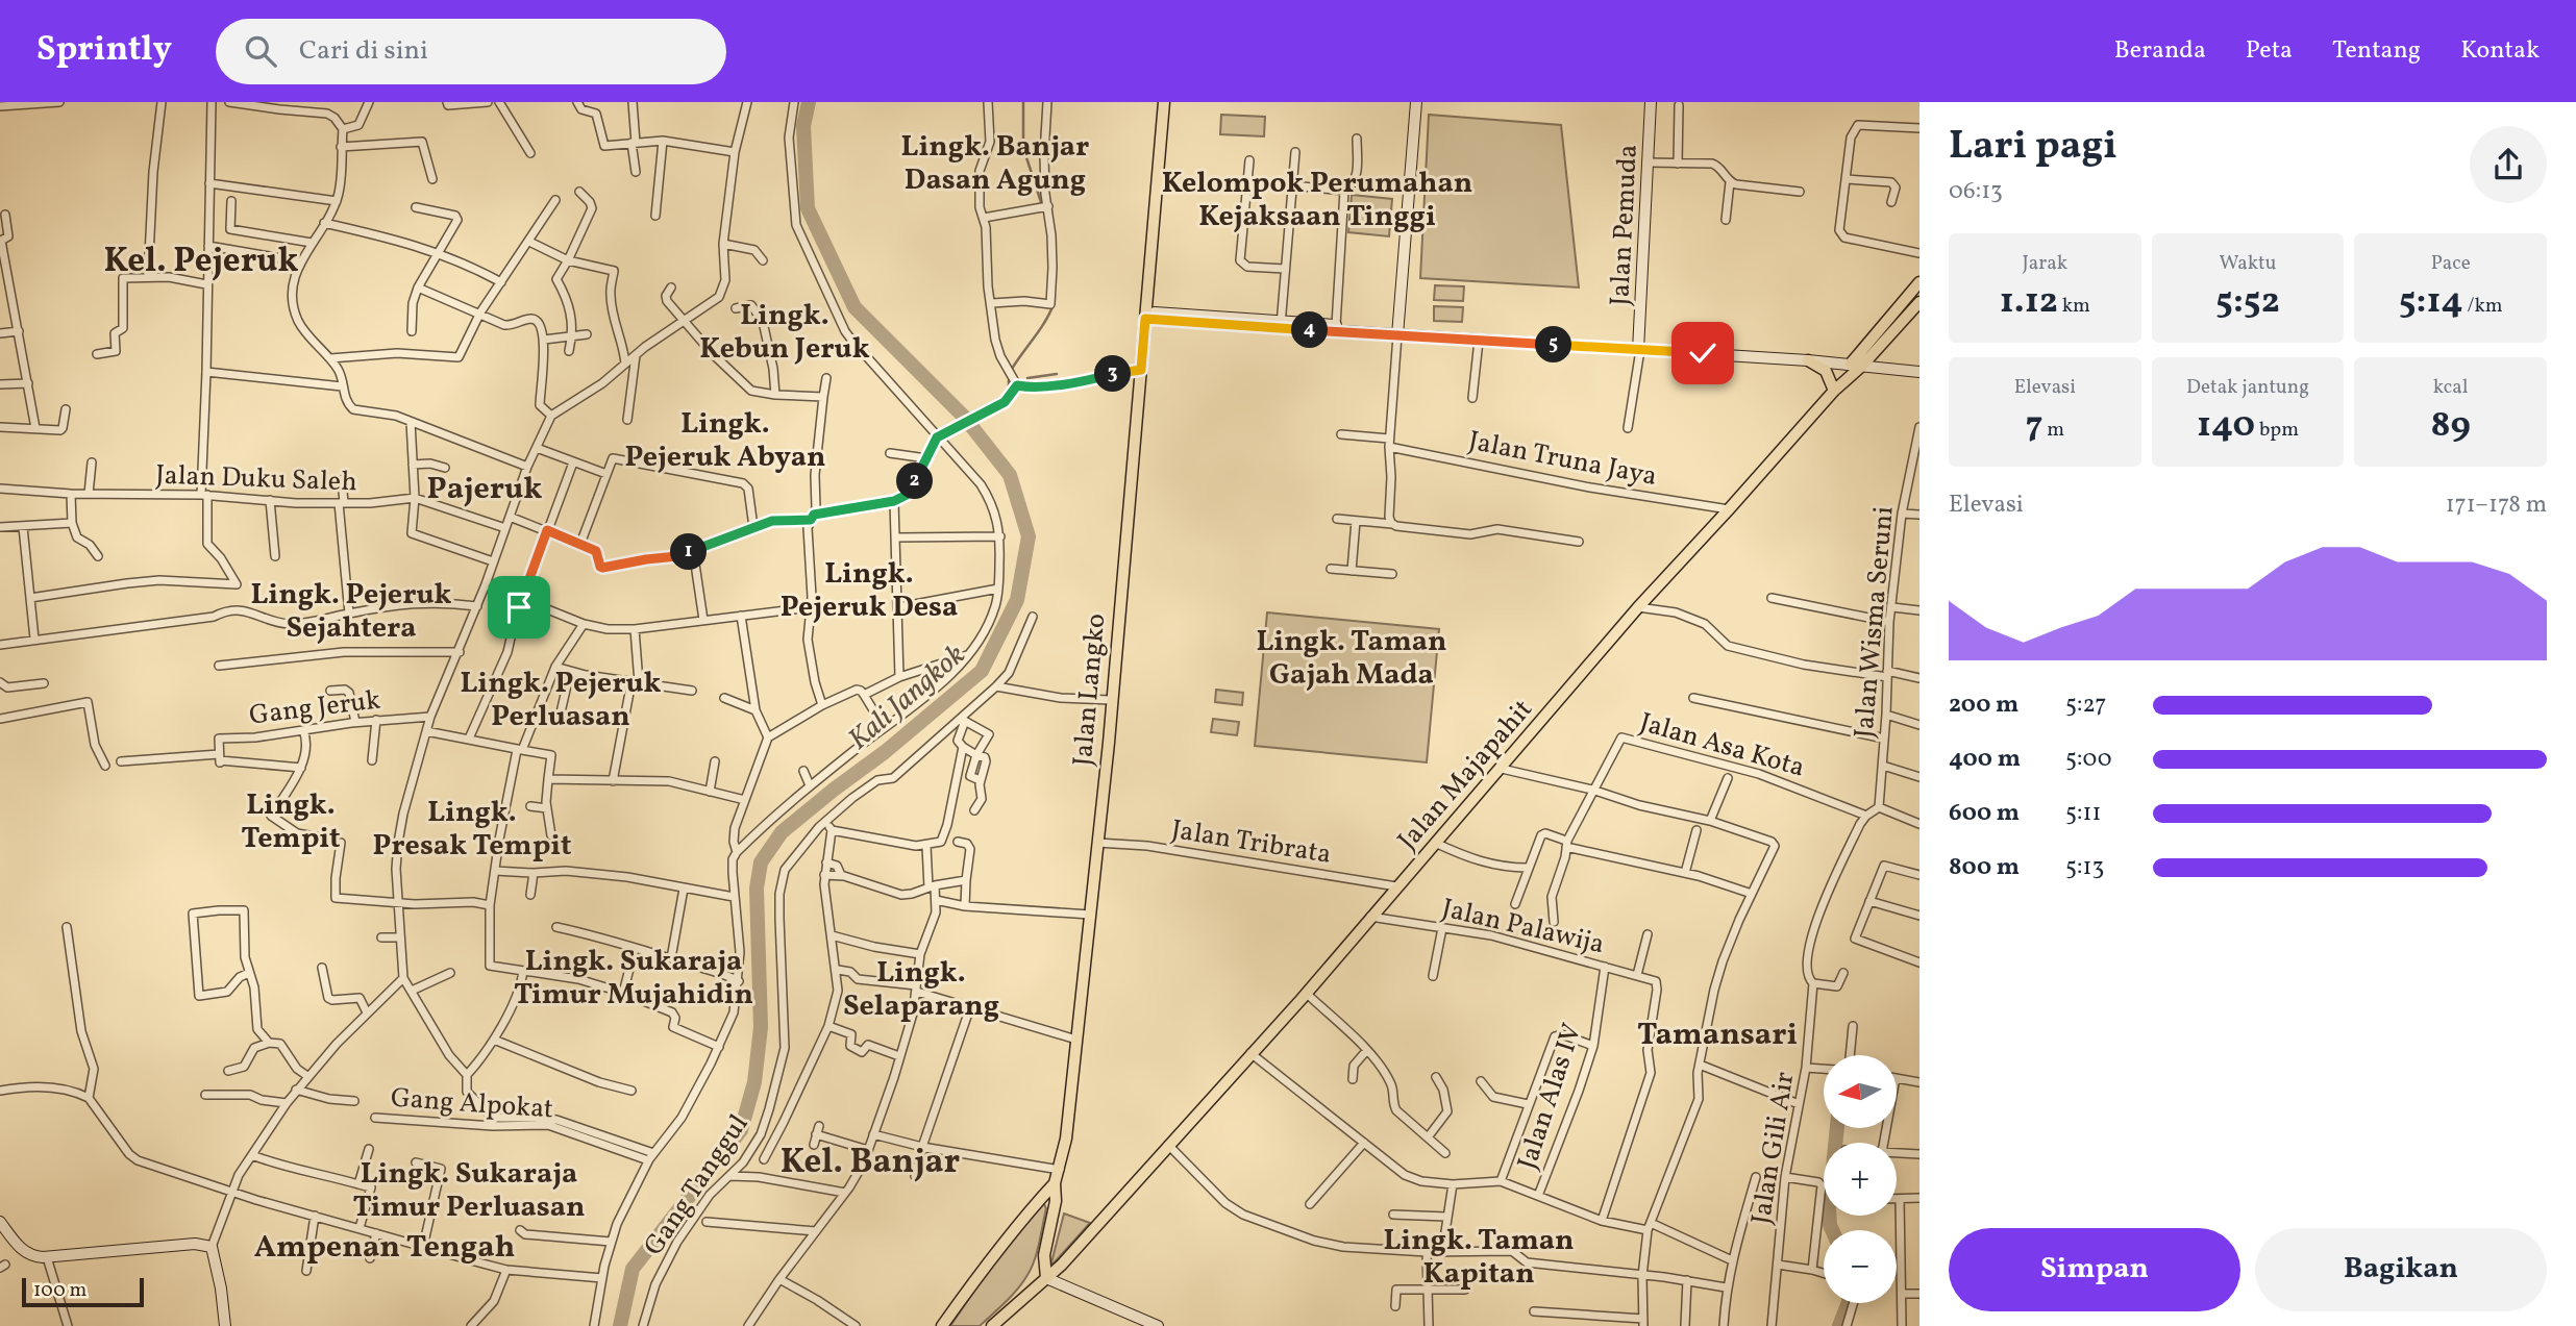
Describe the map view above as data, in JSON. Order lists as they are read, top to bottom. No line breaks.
{"streets":{"main road":["Jalan Pemuda","Jalan Langko","Jalan Majapahit"],"street":["Jalan Truna Jaya","Jalan Duku Saleh","Jalan Wisma Seruni","Gang Jeruk","Jalan Asa Kota","Jalan Tribrata","Jalan Palawija","Jalan Alas IV","Gang Alpokat","Jalan Gili Air","Gang Tanggul"]},"crossings":[["Jalan Truna Jaya","Jalan Majapahit"],["Jalan Langko","Jalan Majapahit"],["Jalan Langko","Jalan Tribrata"],["Jalan Asa Kota","Jalan Gili Air"],["Jalan Majapahit","Jalan Tribrata"],["Jalan Majapahit","Jalan Palawija"],["Jalan Palawija","Jalan Alas IV"]],"districts":["Lingk. Banjar Dasan Agung","Kelompok Perumahan Kejaksaan Tinggi","Kel. Pejeruk","Lingk. Kebun Jeruk","Lingk. Pejeruk Abyan","Pajeruk","Lingk. Pejeruk Desa","Lingk. Pejeruk Sejahtera","Lingk. Taman Gajah Mada","Lingk. Pejeruk Perluasan","Lingk. Tempit","Lingk. Presak Tempit","Lingk. Sukaraja Timur Mujahidin","Lingk. Selaparang","Tamansari","Kel. Banjar","Lingk. Sukaraja Timur Perluasan","Lingk. Taman Kapitan","Ampenan Tengah"],"water":["Kali Jangkok"],"scale_bar":"100 m","north":"left","page":{"header":"Sprintly","search":"Cari di sini","nav":["Beranda","Peta","Tentang","Kontak"],"heading":["Lari pagi","06:13"],"stats":[["Jarak","1.12 km"],["Waktu","5:52"],["Pace","5:14 /km"],["Elevasi","7 m"],["Detak jantung","140 bpm"],["kcal","89"]],"pins":["4","5","3","2","1"],"chart":["Elevasi","171–178 m"],"list":[{"name":"200 m","note":"5:27"},{"name":"400 m","note":"5:00"},{"name":"600 m","note":"5:11"},{"name":"800 m","note":"5:13"}],"map_buttons":["+","−"],"buttons":["Simpan","Bagikan"],"scale":"100 m"}}
